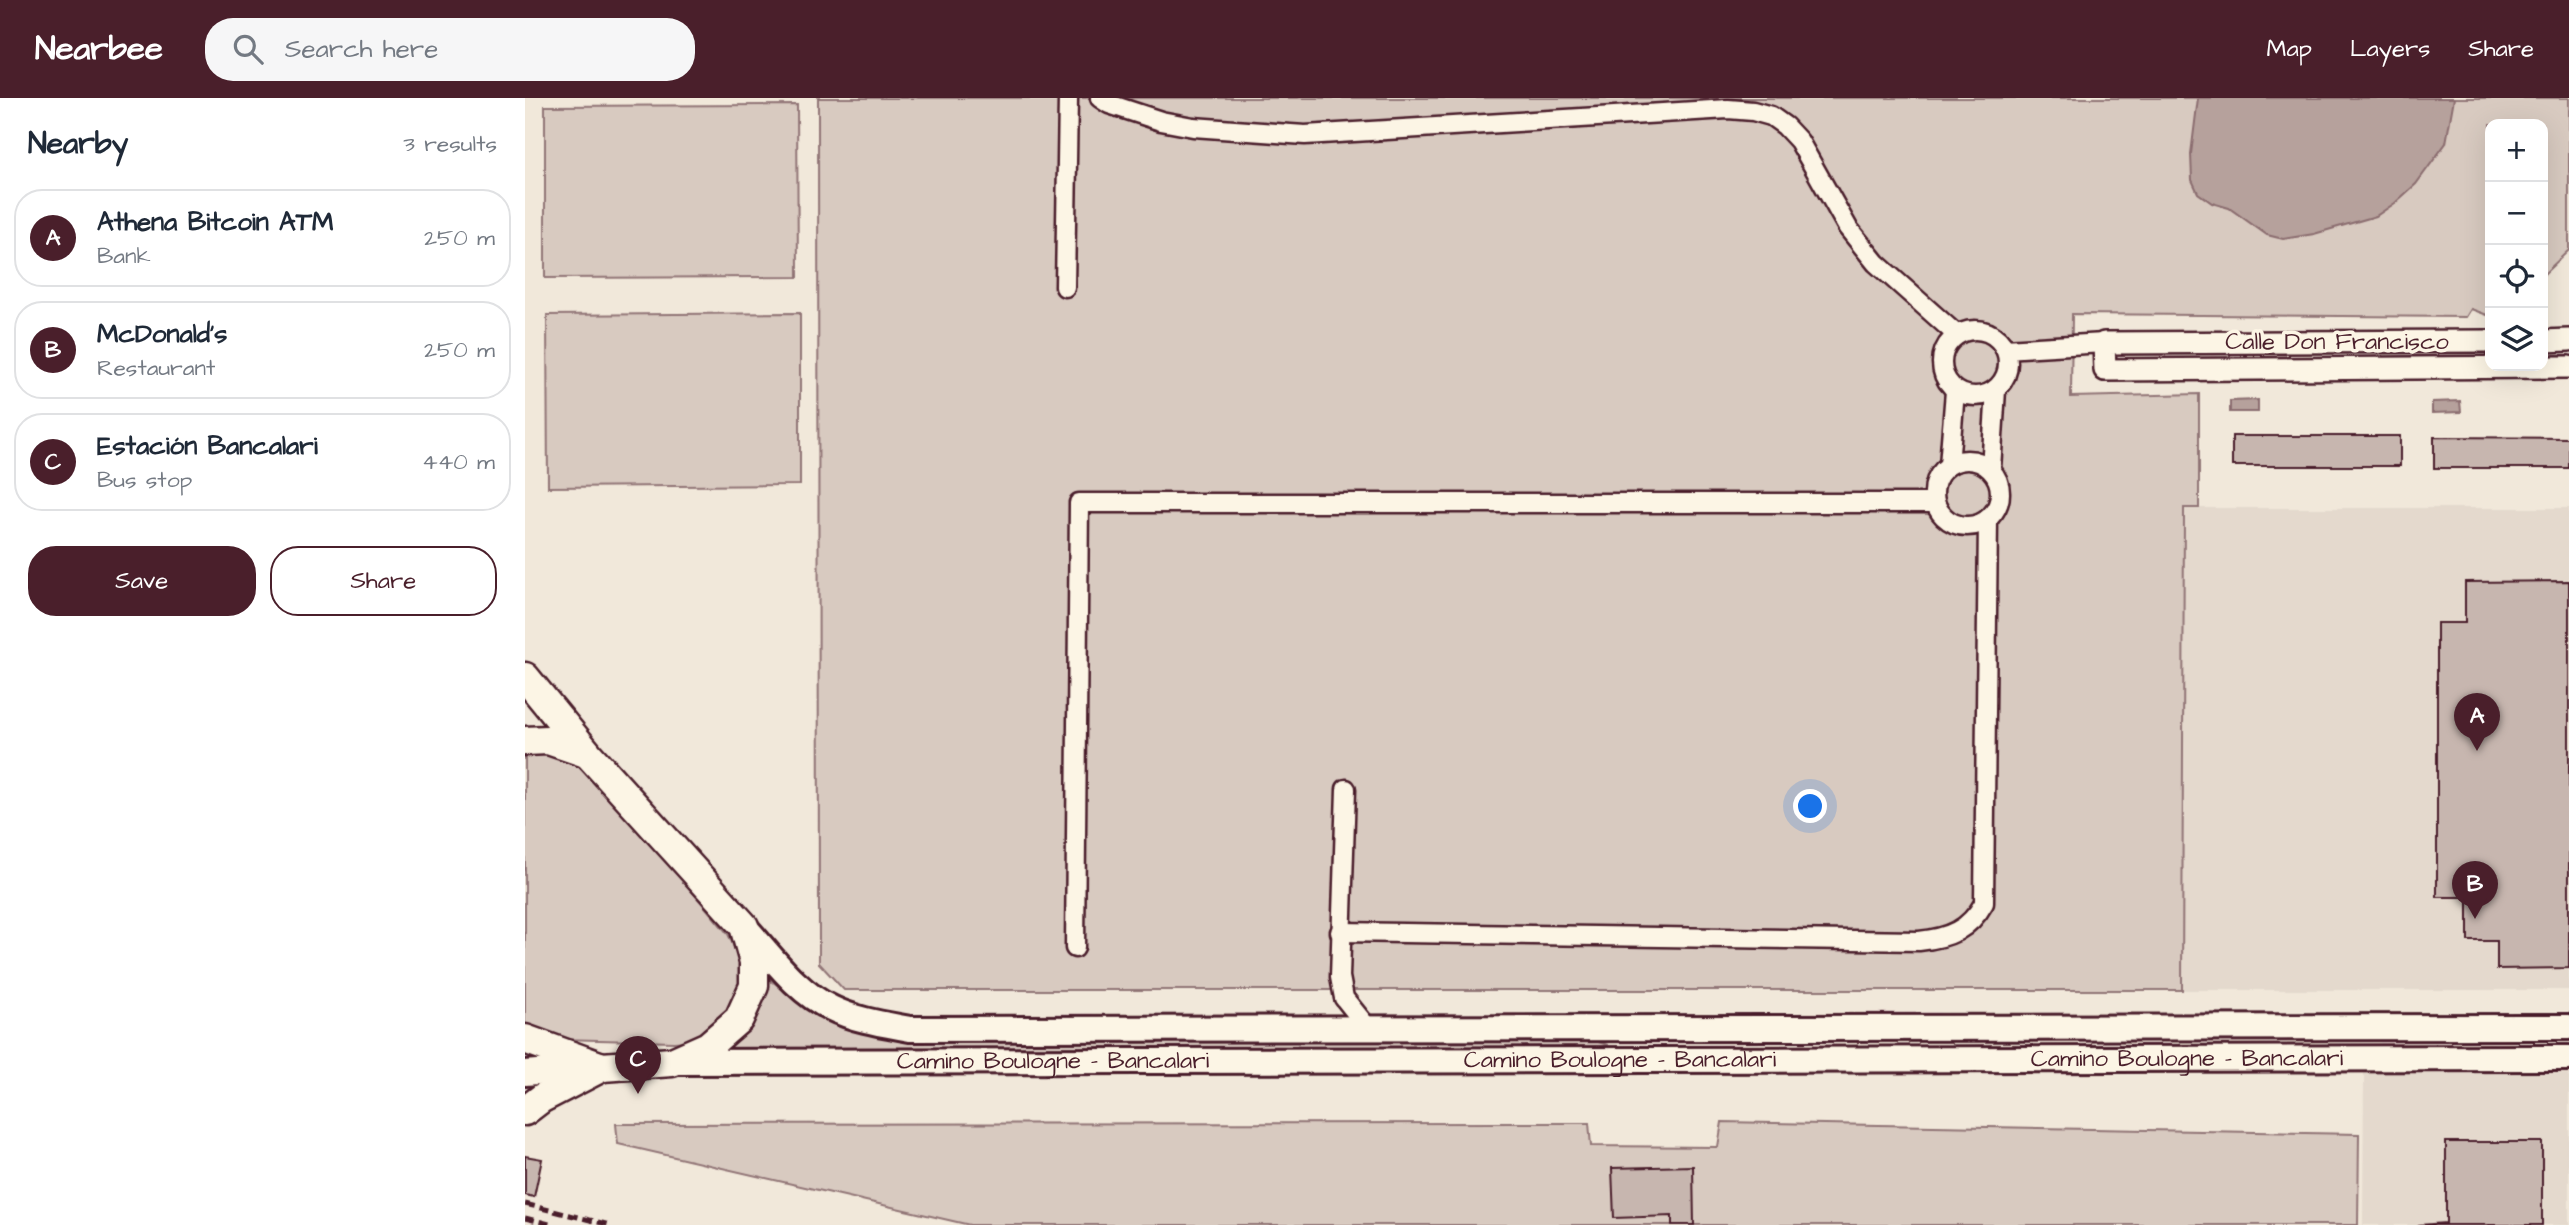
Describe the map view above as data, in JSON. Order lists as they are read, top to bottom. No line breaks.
{"streets":{"main road":["Camino Boulogne - Bancalari"],"street":["Calle Don Francisco"]},"page":{"header":"Nearbee","search":"Search here","nav":["Map","Layers","Share"],"heading":["Nearby","3 results"],"map_buttons":["+","−"],"list":[{"mark":"A","name":"Athena Bitcoin ATM","note":"Bank","value":"250 m"},{"mark":"B","name":"McDonald's","note":"Restaurant","value":"250 m"},{"mark":"C","name":"Estación Bancalari","note":"Bus stop","value":"440 m"}],"buttons":["Save","Share"],"pins":["A","B","C"]}}
